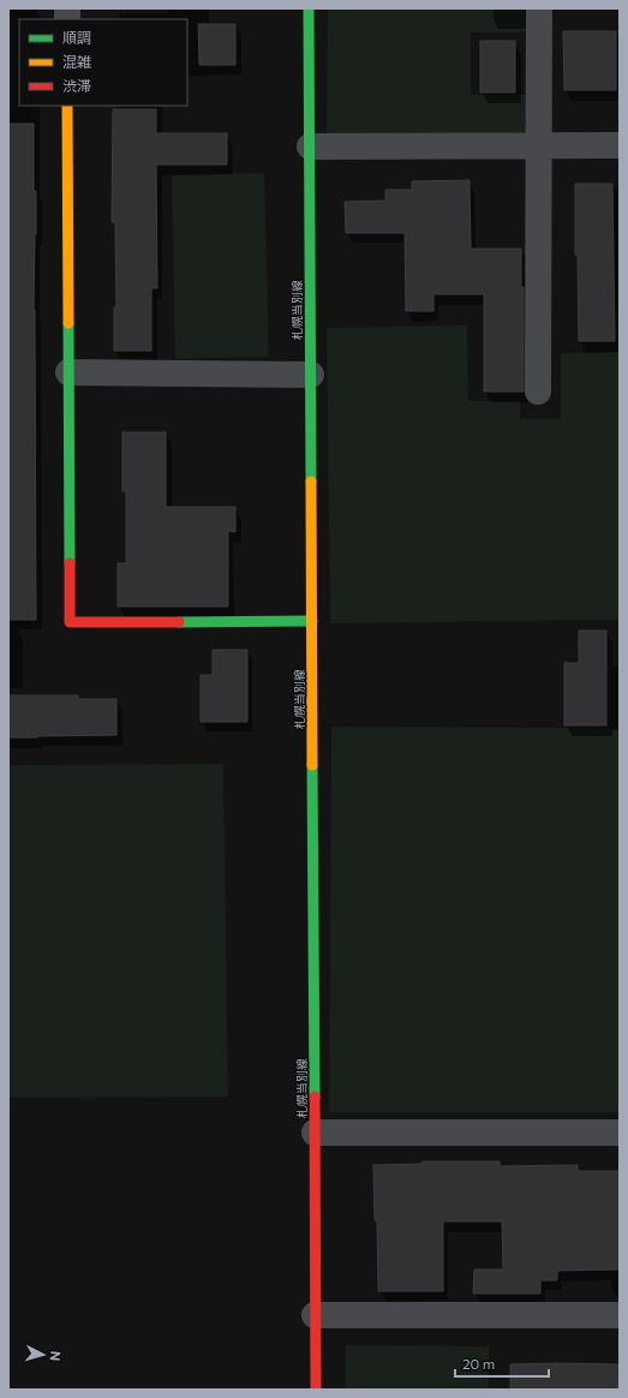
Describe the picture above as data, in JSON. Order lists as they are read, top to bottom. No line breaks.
{"streets":{"main road":["札幌当別線"]},"legend":["順調","混雑","渋滞"],"scale_bar":"20 m","north":"right"}
